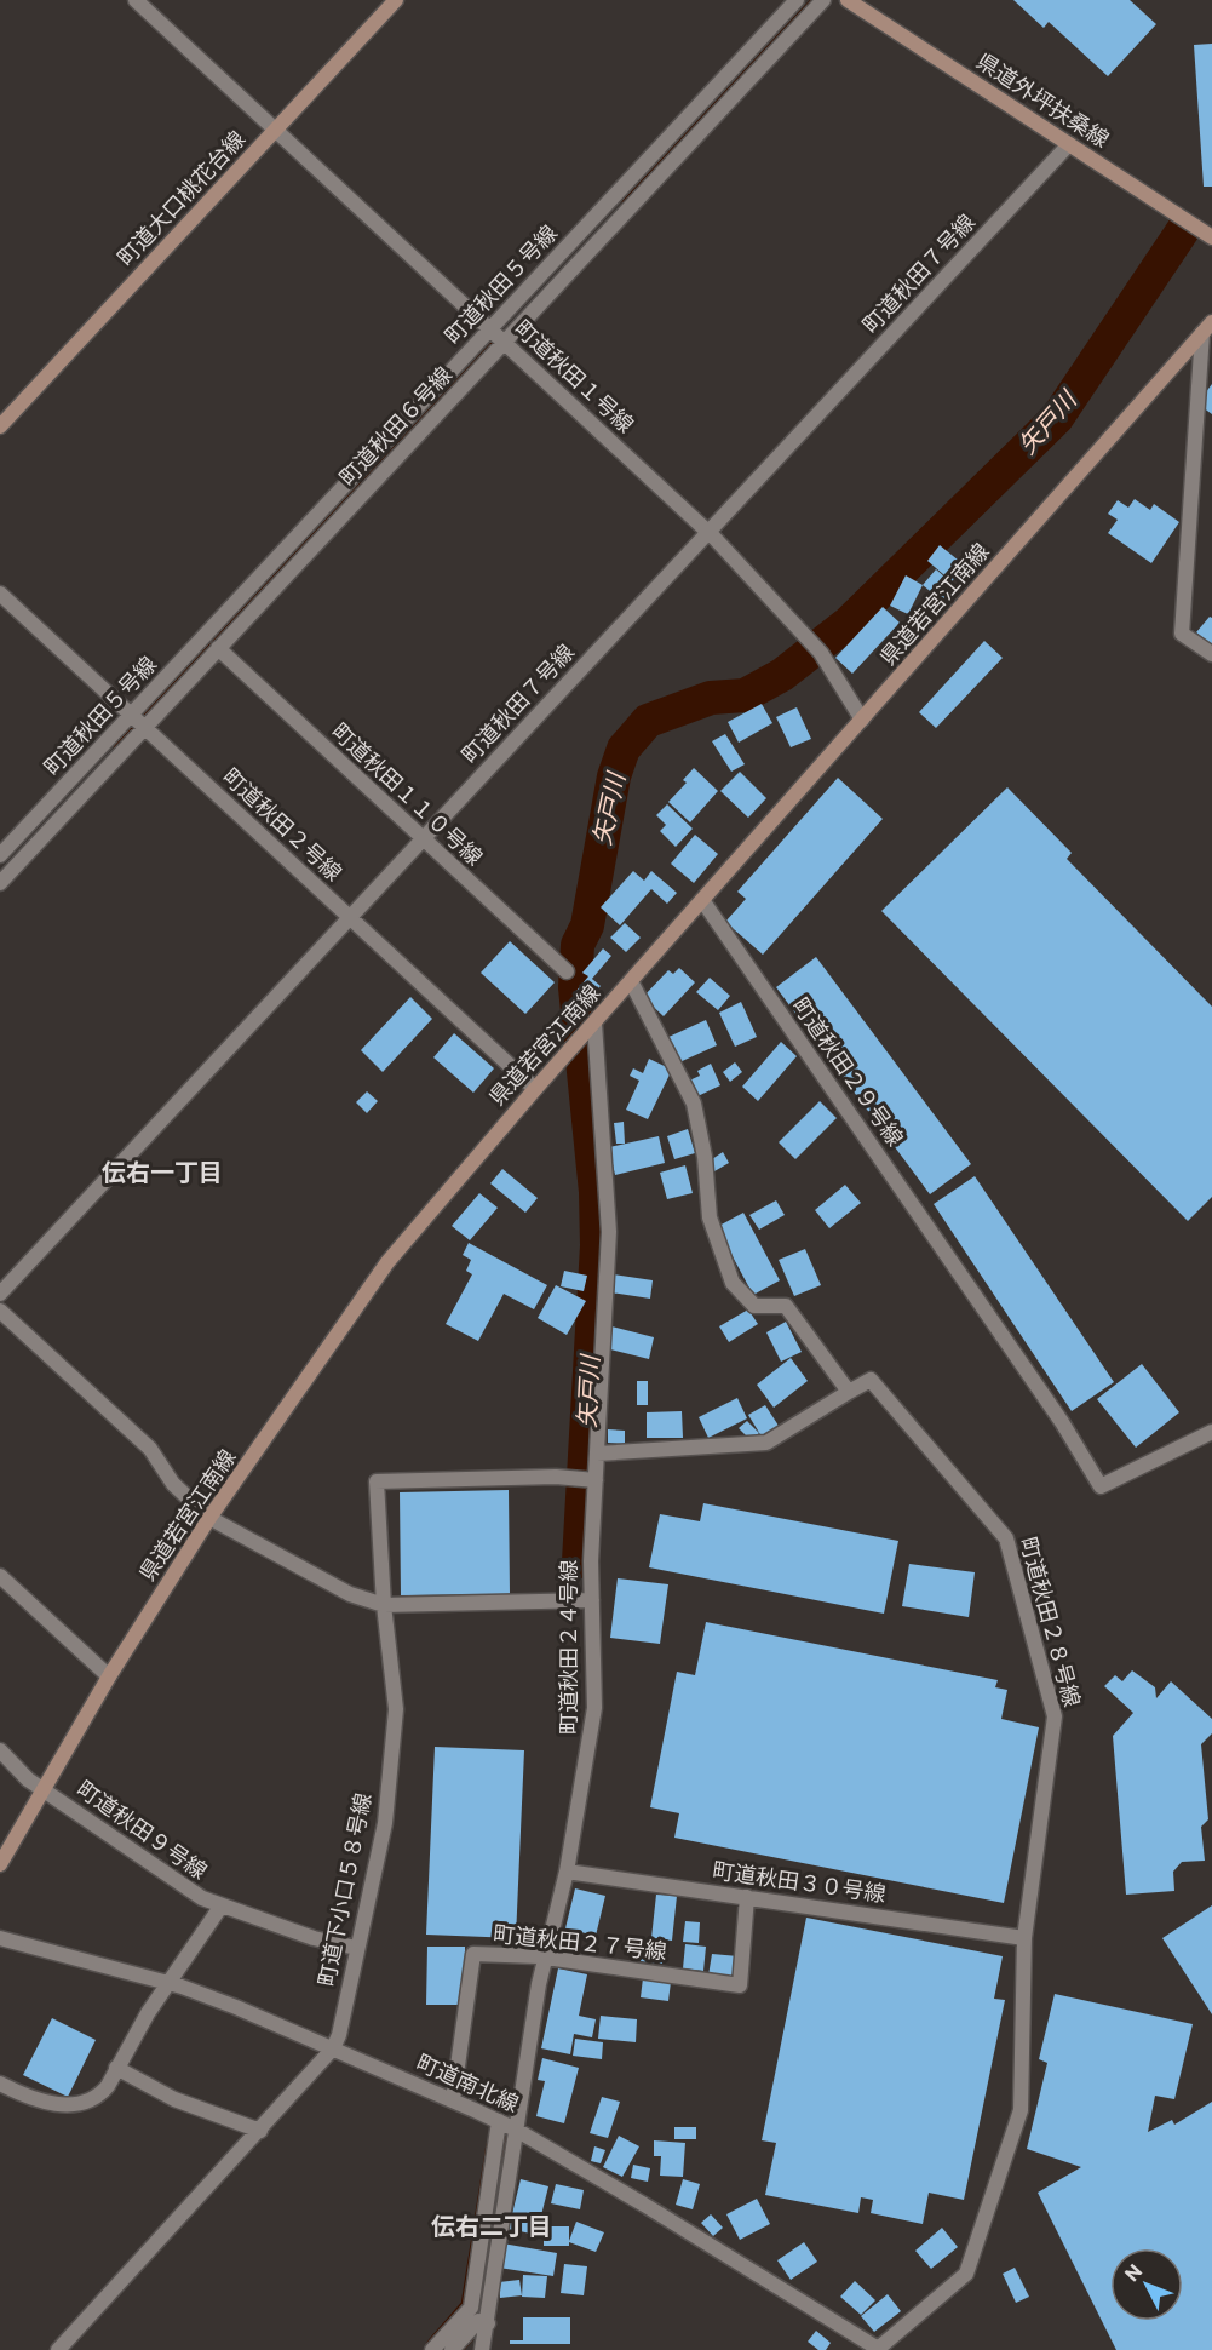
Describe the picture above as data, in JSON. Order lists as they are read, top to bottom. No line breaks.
{"streets":{"main road":["県道外坪扶桑線","町道大口桃花台線","県道若宮江南線"],"street":["町道秋田７号線","町道秋田５号線","町道秋田１号線","町道秋田６号線","町道秋田１１０号線","町道秋田２号線","町道秋田２９号線","町道秋田２８号線","町道秋田２４号線","町道秋田９号線","町道秋田３０号線","町道下小口５８号線","町道秋田２７号線","町道南北線"]},"crossings":[["県道外坪扶桑線","町道秋田７号線"],["町道大口桃花台線","町道秋田１号線"],["町道秋田７号線","町道秋田１号線"],["町道秋田７号線","町道秋田１１０号線"],["町道秋田７号線","町道秋田２号線"],["町道秋田５号線","町道秋田１号線"],["町道秋田５号線","町道秋田２号線"],["町道秋田１号線","町道秋田６号線"],["町道秋田１号線","県道若宮江南線"],["町道秋田６号線","町道秋田１１０号線"],["町道秋田６号線","町道秋田２号線"],["県道若宮江南線","町道秋田２号線"],["県道若宮江南線","町道秋田２９号線"],["県道若宮江南線","町道秋田２４号線"],["県道若宮江南線","町道秋田９号線"],["町道秋田２８号線","町道秋田３０号線"],["町道秋田２８号線","町道南北線"],["町道秋田２４号線","町道秋田３０号線"],["町道秋田２４号線","町道下小口５８号線"],["町道秋田２４号線","町道秋田２７号線"],["町道秋田２４号線","町道南北線"],["町道秋田９号線","町道下小口５８号線"],["町道秋田３０号線","町道秋田２７号線"],["町道下小口５８号線","町道南北線"],["町道秋田２７号線","町道南北線"]],"districts":["伝右一丁目","伝右二丁目"],"water":["矢戸川"],"north":"top left"}
